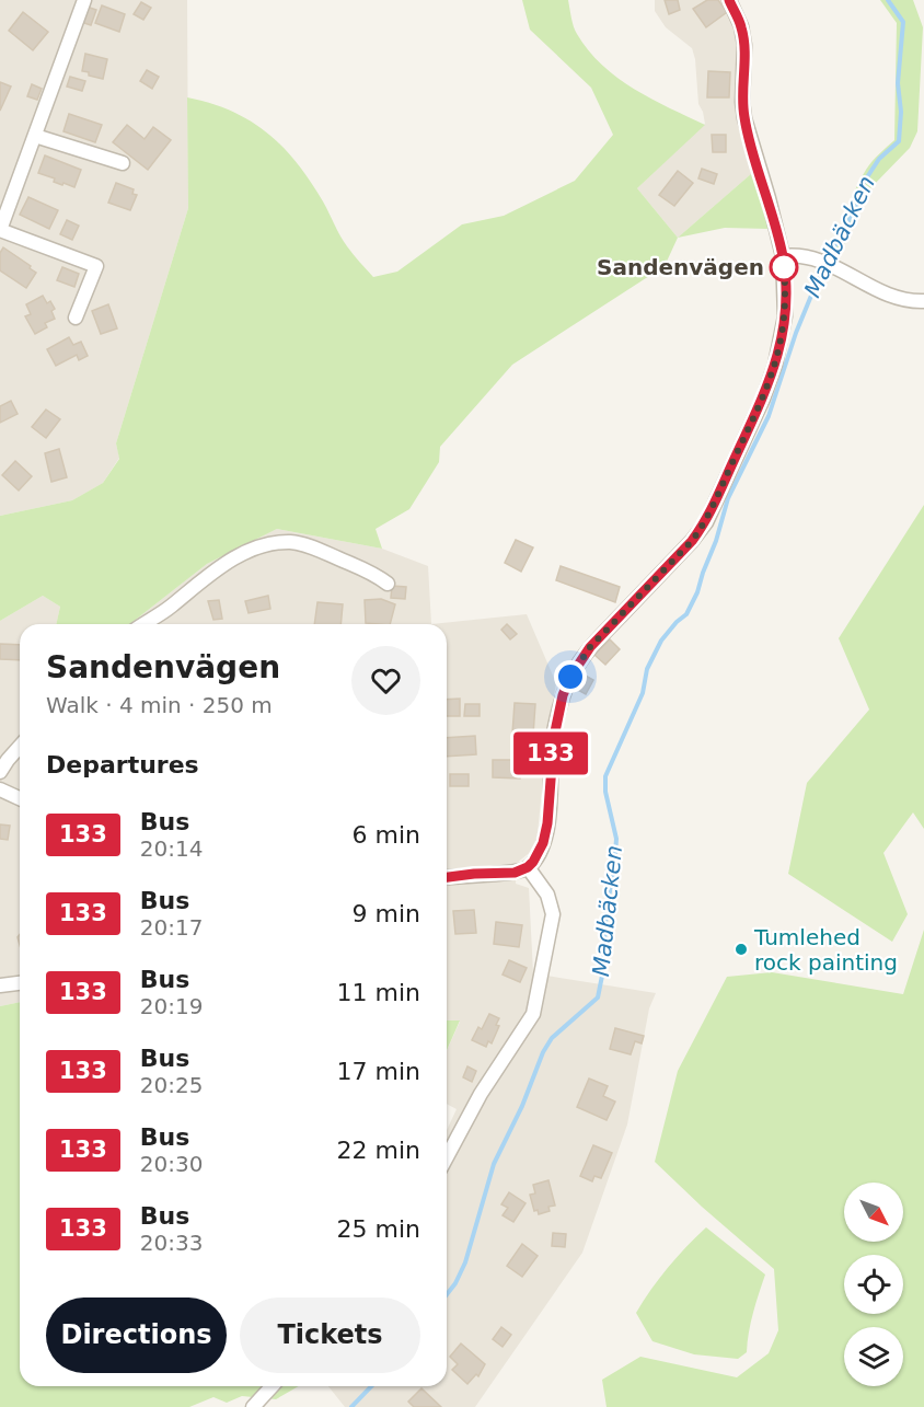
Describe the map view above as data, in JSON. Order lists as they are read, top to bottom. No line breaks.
{"water":["Madbäcken"],"places":["Sandenvägen","Tumlehed rock painting"],"lines":["bus line 133"],"north":"bottom right","page":{"on_map":"133","heading":[["Sandenvägen","Walk · 4 min · 250 m"],"Departures"],"list":[{"mark":"133","name":"Bus","note":"20:14","value":"6 min"},{"mark":"133","name":"Bus","note":"20:17","value":"9 min"},{"mark":"133","name":"Bus","note":"20:19","value":"11 min"},{"mark":"133","name":"Bus","note":"20:25","value":"17 min"},{"mark":"133","name":"Bus","note":"20:30","value":"22 min"},{"mark":"133","name":"Bus","note":"20:33","value":"25 min"}],"buttons":["Directions","Tickets"]}}
